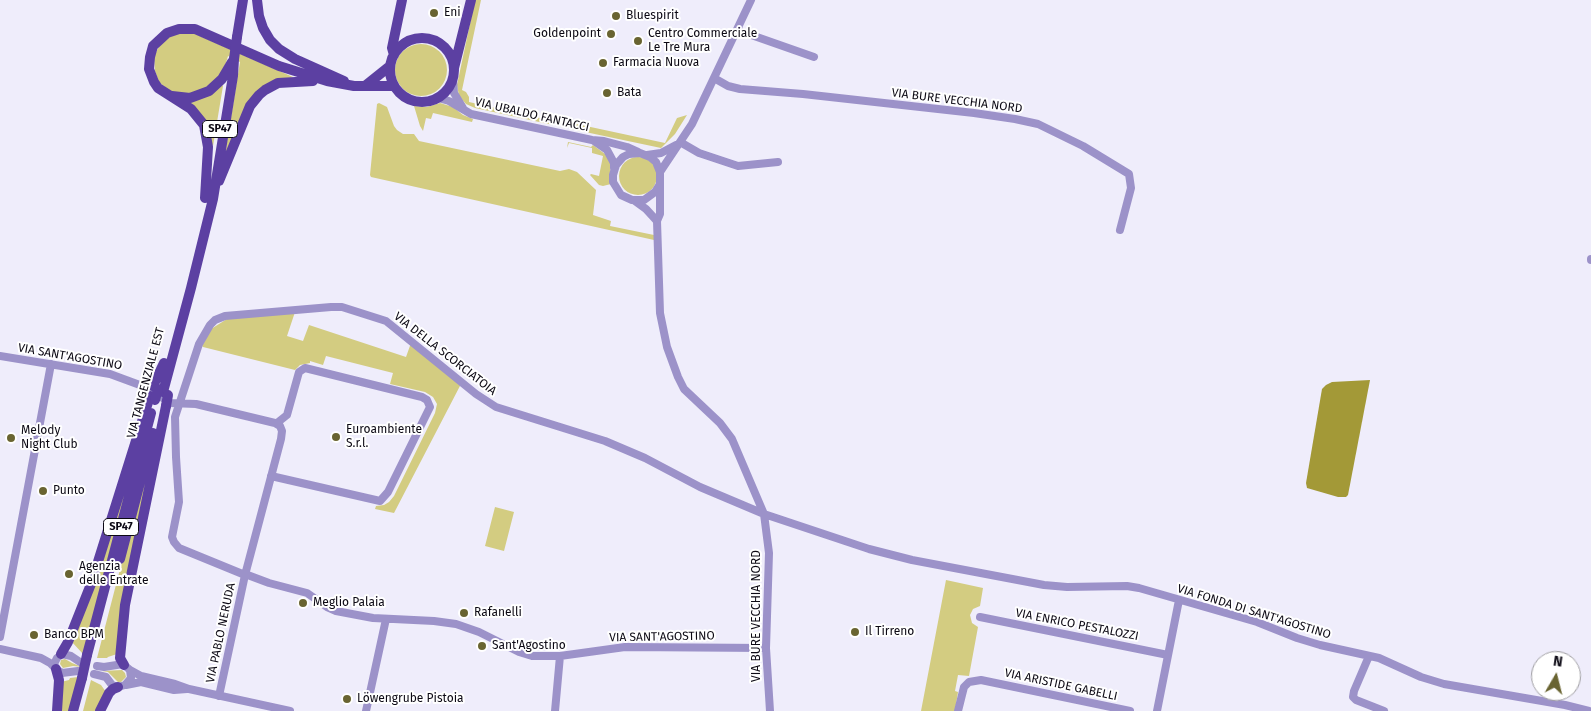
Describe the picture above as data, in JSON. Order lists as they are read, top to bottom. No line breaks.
{"streets":{"main road":["SP47","VIA TANGENZIALE EST"],"street":["VIA BURE VECCHIA NORD","VIA UBALDO FANTACCI","VIA DELLA SCORCIATOIA","VIA SANT'AGOSTINO","VIA FONDA DI SANT'AGOSTINO","VIA ENRICO PESTALOZZI","VIA PABLO NERUDA","VIA ARISTIDE GABELLI"]},"crossings":[["VIA BURE VECCHIA NORD","VIA UBALDO FANTACCI"],["VIA BURE VECCHIA NORD","VIA DELLA SCORCIATOIA"],["VIA BURE VECCHIA NORD","VIA SANT'AGOSTINO"],["VIA BURE VECCHIA NORD","VIA FONDA DI SANT'AGOSTINO"],["VIA DELLA SCORCIATOIA","VIA SANT'AGOSTINO"],["VIA DELLA SCORCIATOIA","VIA FONDA DI SANT'AGOSTINO"],["VIA SANT'AGOSTINO","VIA PABLO NERUDA"]],"places":["Eni","Bluespirit","Goldenpoint","Centro Commerciale Le Tre Mura","Farmacia Nuova","Bata","Euroambiente S.r.l.","Melody Night Club","Punto","Agenzia delle Entrate","Meglio Palaia","Rafanelli","Il Tirreno","Banco BPM","Sant'Agostino","Löwengrube Pistoia"],"north":"top"}
